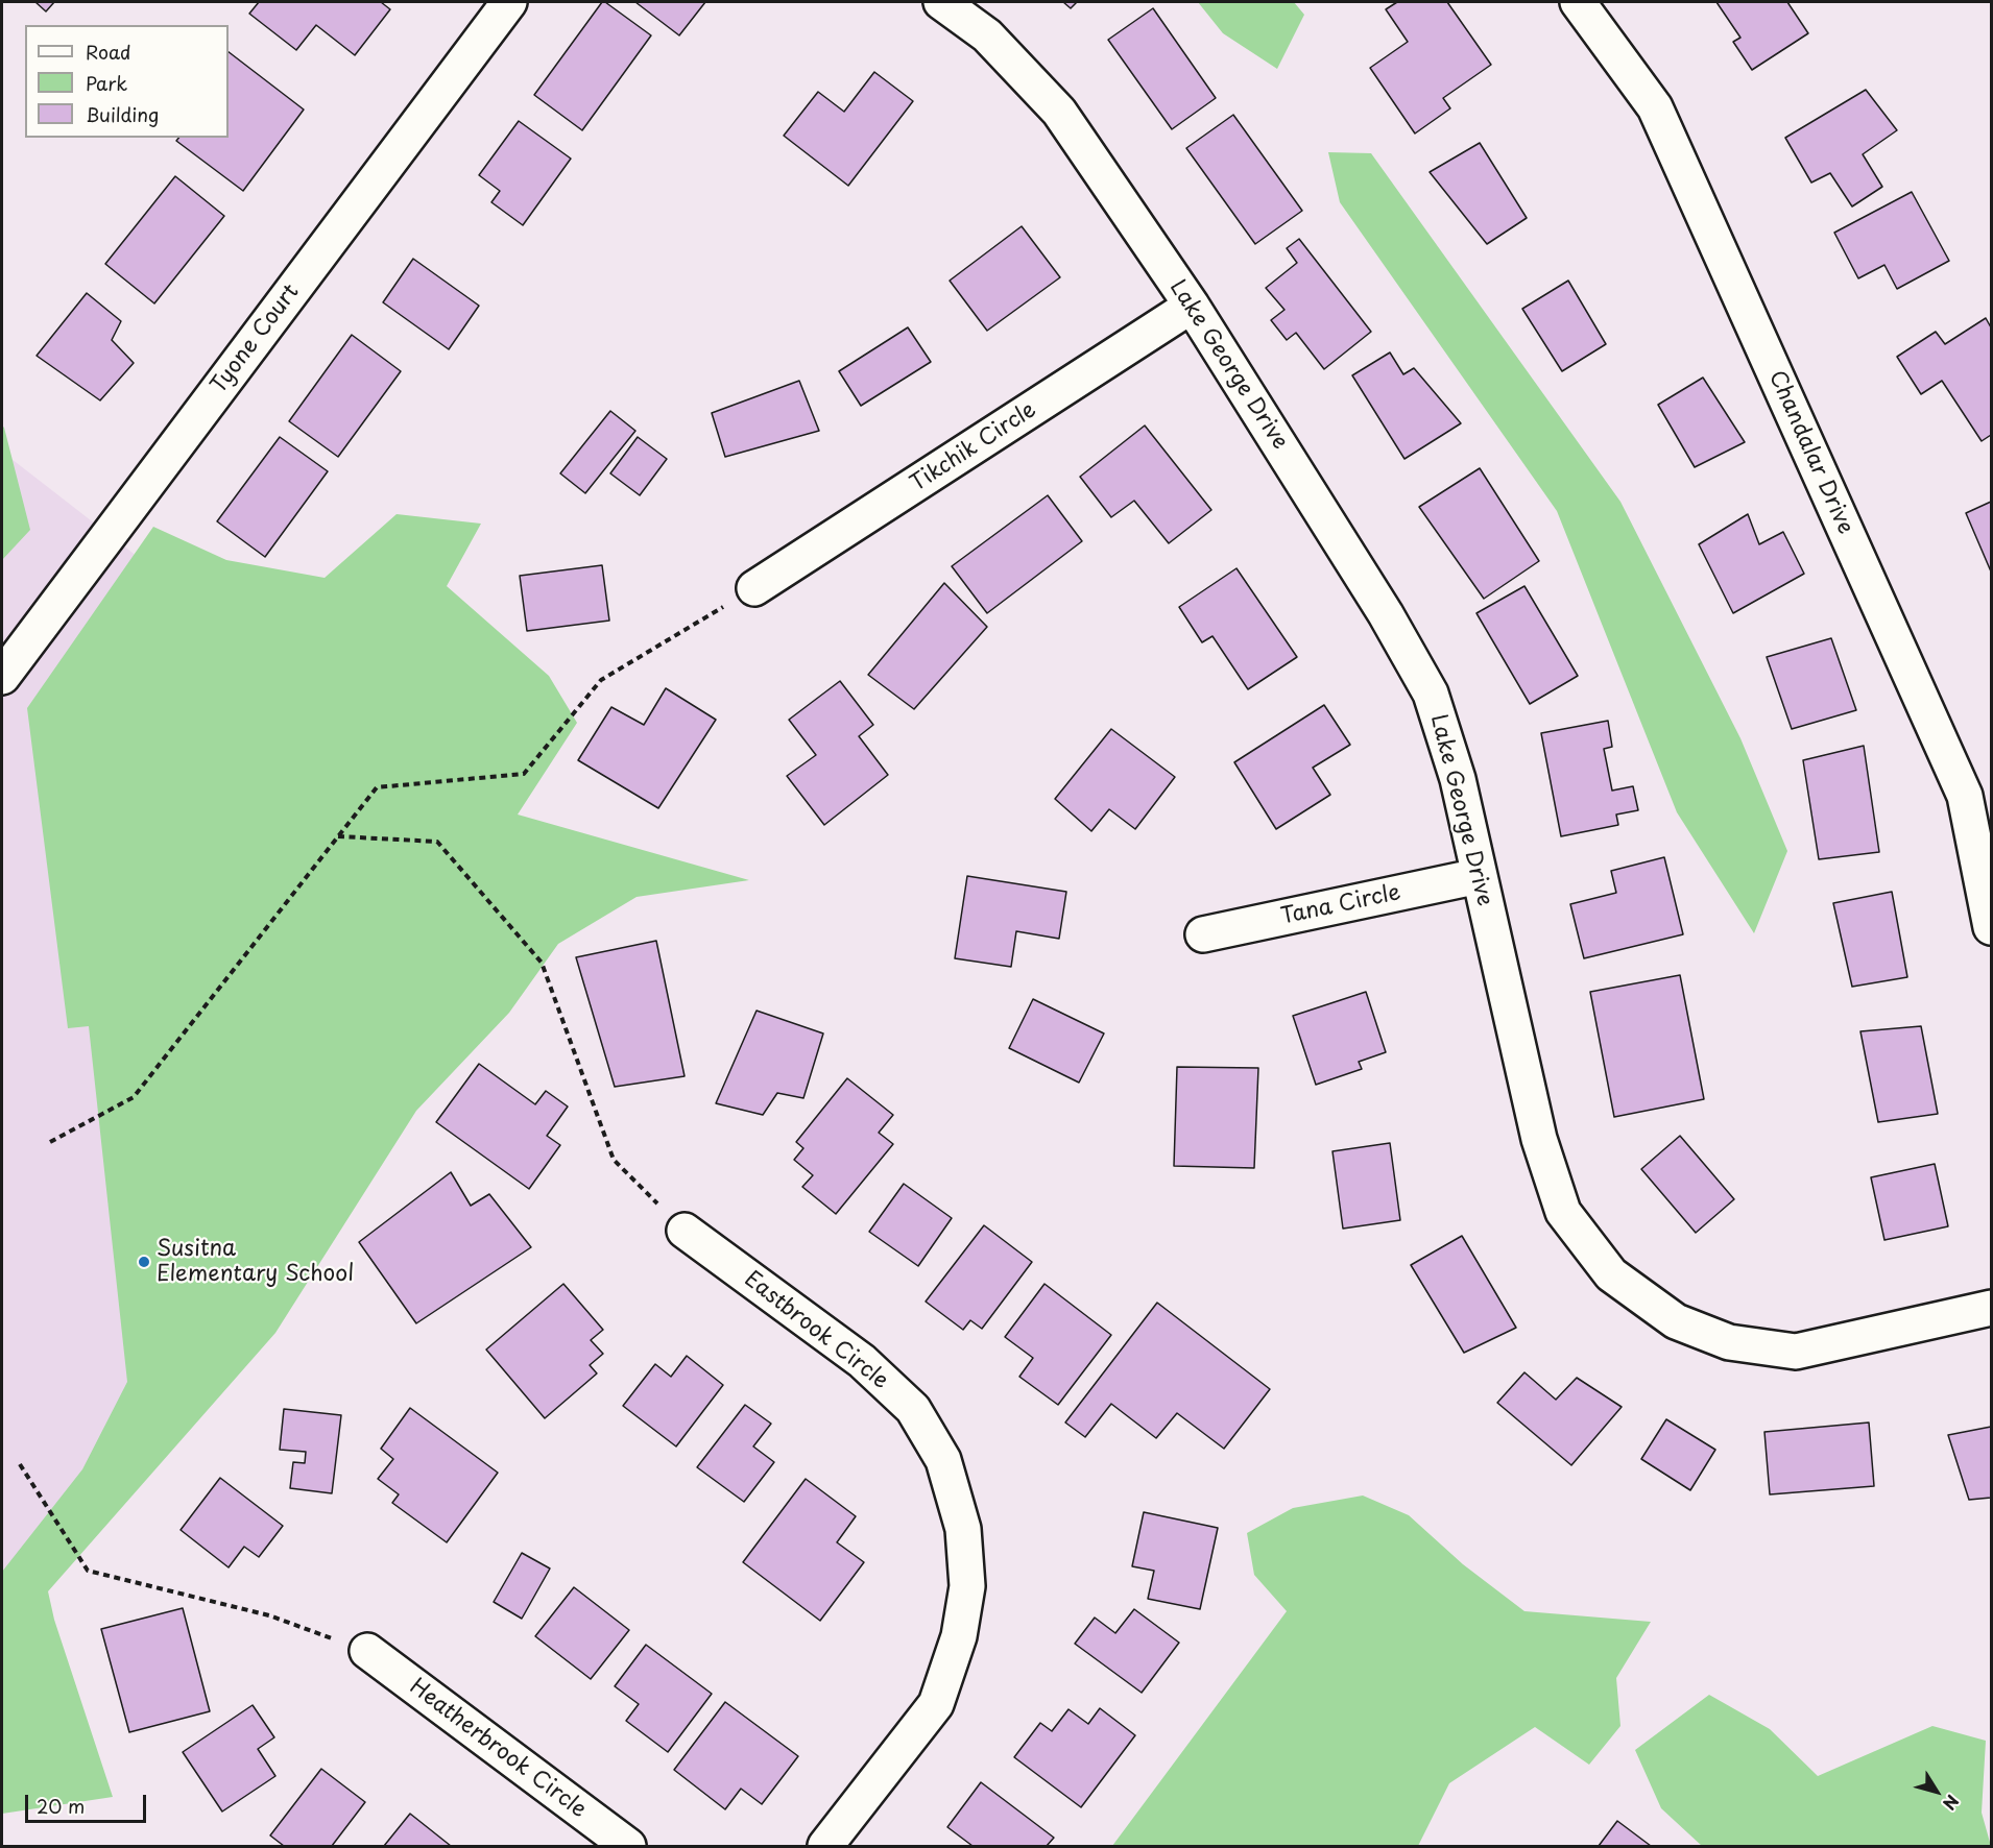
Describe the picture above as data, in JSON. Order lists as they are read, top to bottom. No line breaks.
{"streets":{"street":["Tyone Court","Lake George Drive","Tikchik Circle","Chandalar Drive","Tana Circle","Eastbrook Circle","Heatherbrook Circle"]},"crossings":[["Lake George Drive","Tikchik Circle"],["Lake George Drive","Tana Circle"]],"places":["Susitna Elementary School"],"legend":["Road","Park","Building"],"scale_bar":"20 m","north":"bottom right"}
